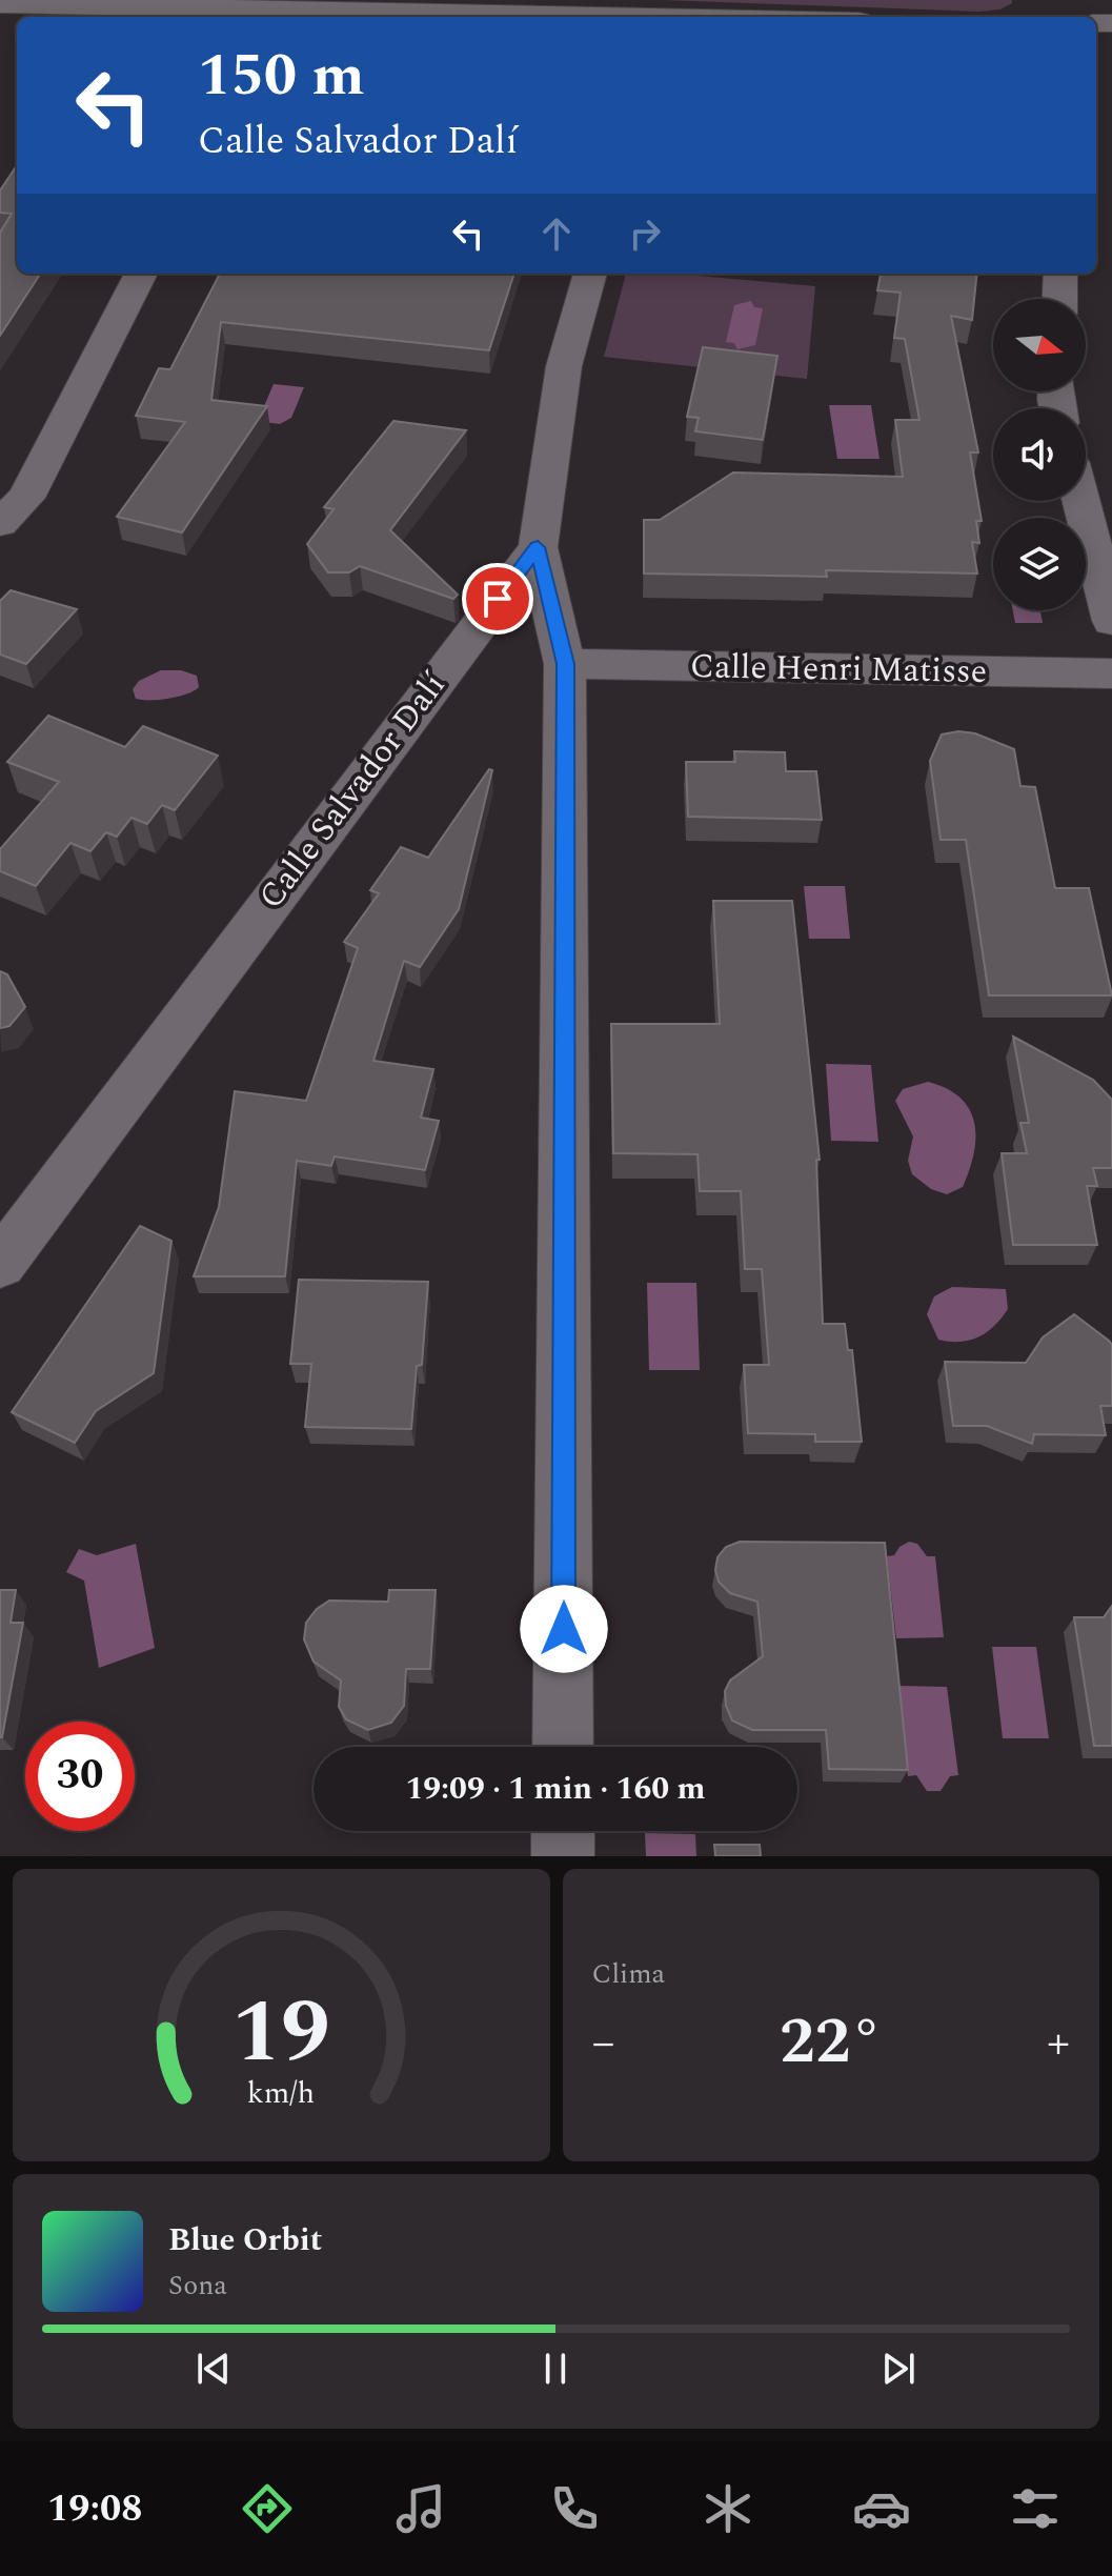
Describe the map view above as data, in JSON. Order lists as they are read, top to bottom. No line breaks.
{"streets":{"street":["Calle Henri Matisse","Calle Salvador Dalí"]},"north":"right","page":{"turn":["150 m","Calle Salvador Dalí"],"limit":"30","trip":"19:09 · 1 min · 160 m","tile":"Clima","heat":["−","22°","+"],"song":["Blue Orbit","Sona"],"tabs":"19:08","gauge":["19","km/h"]}}
